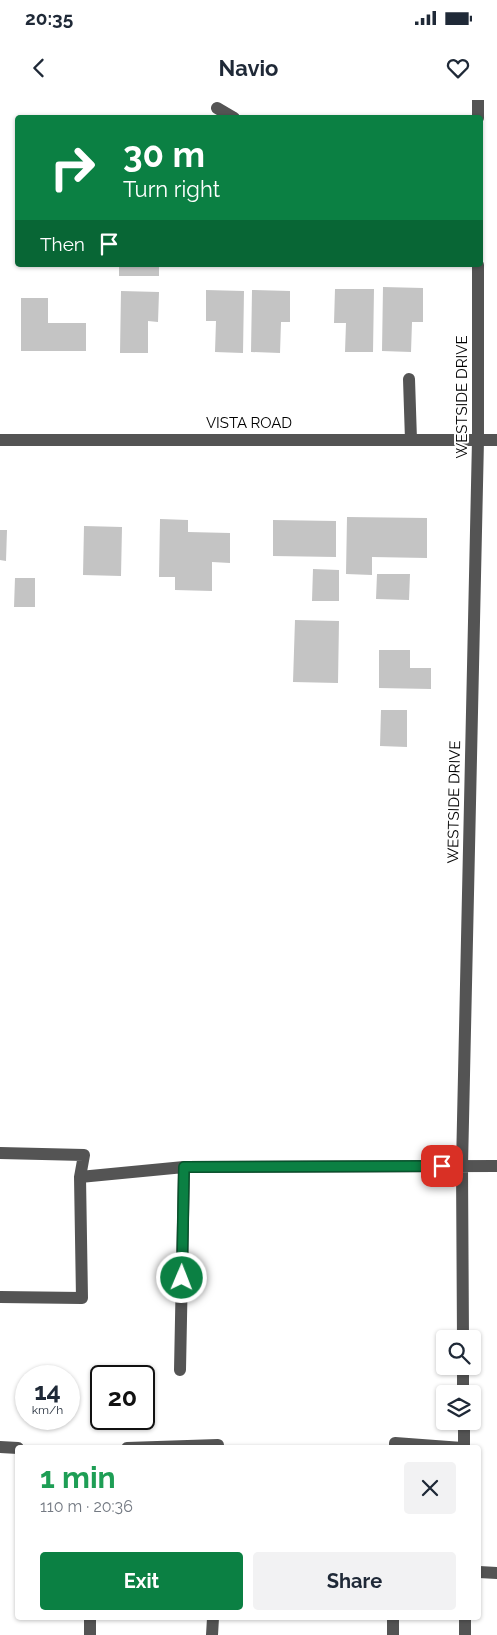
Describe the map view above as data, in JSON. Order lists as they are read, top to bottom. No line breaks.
{"streets":{"street":["WESTSIDE DRIVE","VISTA ROAD"]},"crossings":[["WESTSIDE DRIVE","VISTA ROAD"]],"page":{"status":"20:35","header":"Navio","turn":["30 m","Turn right"],"then":"Then","speed":"14 km/h","limit":"20","heading":["1 min","110 m · 20:36"],"buttons":["Exit","Share"]}}
